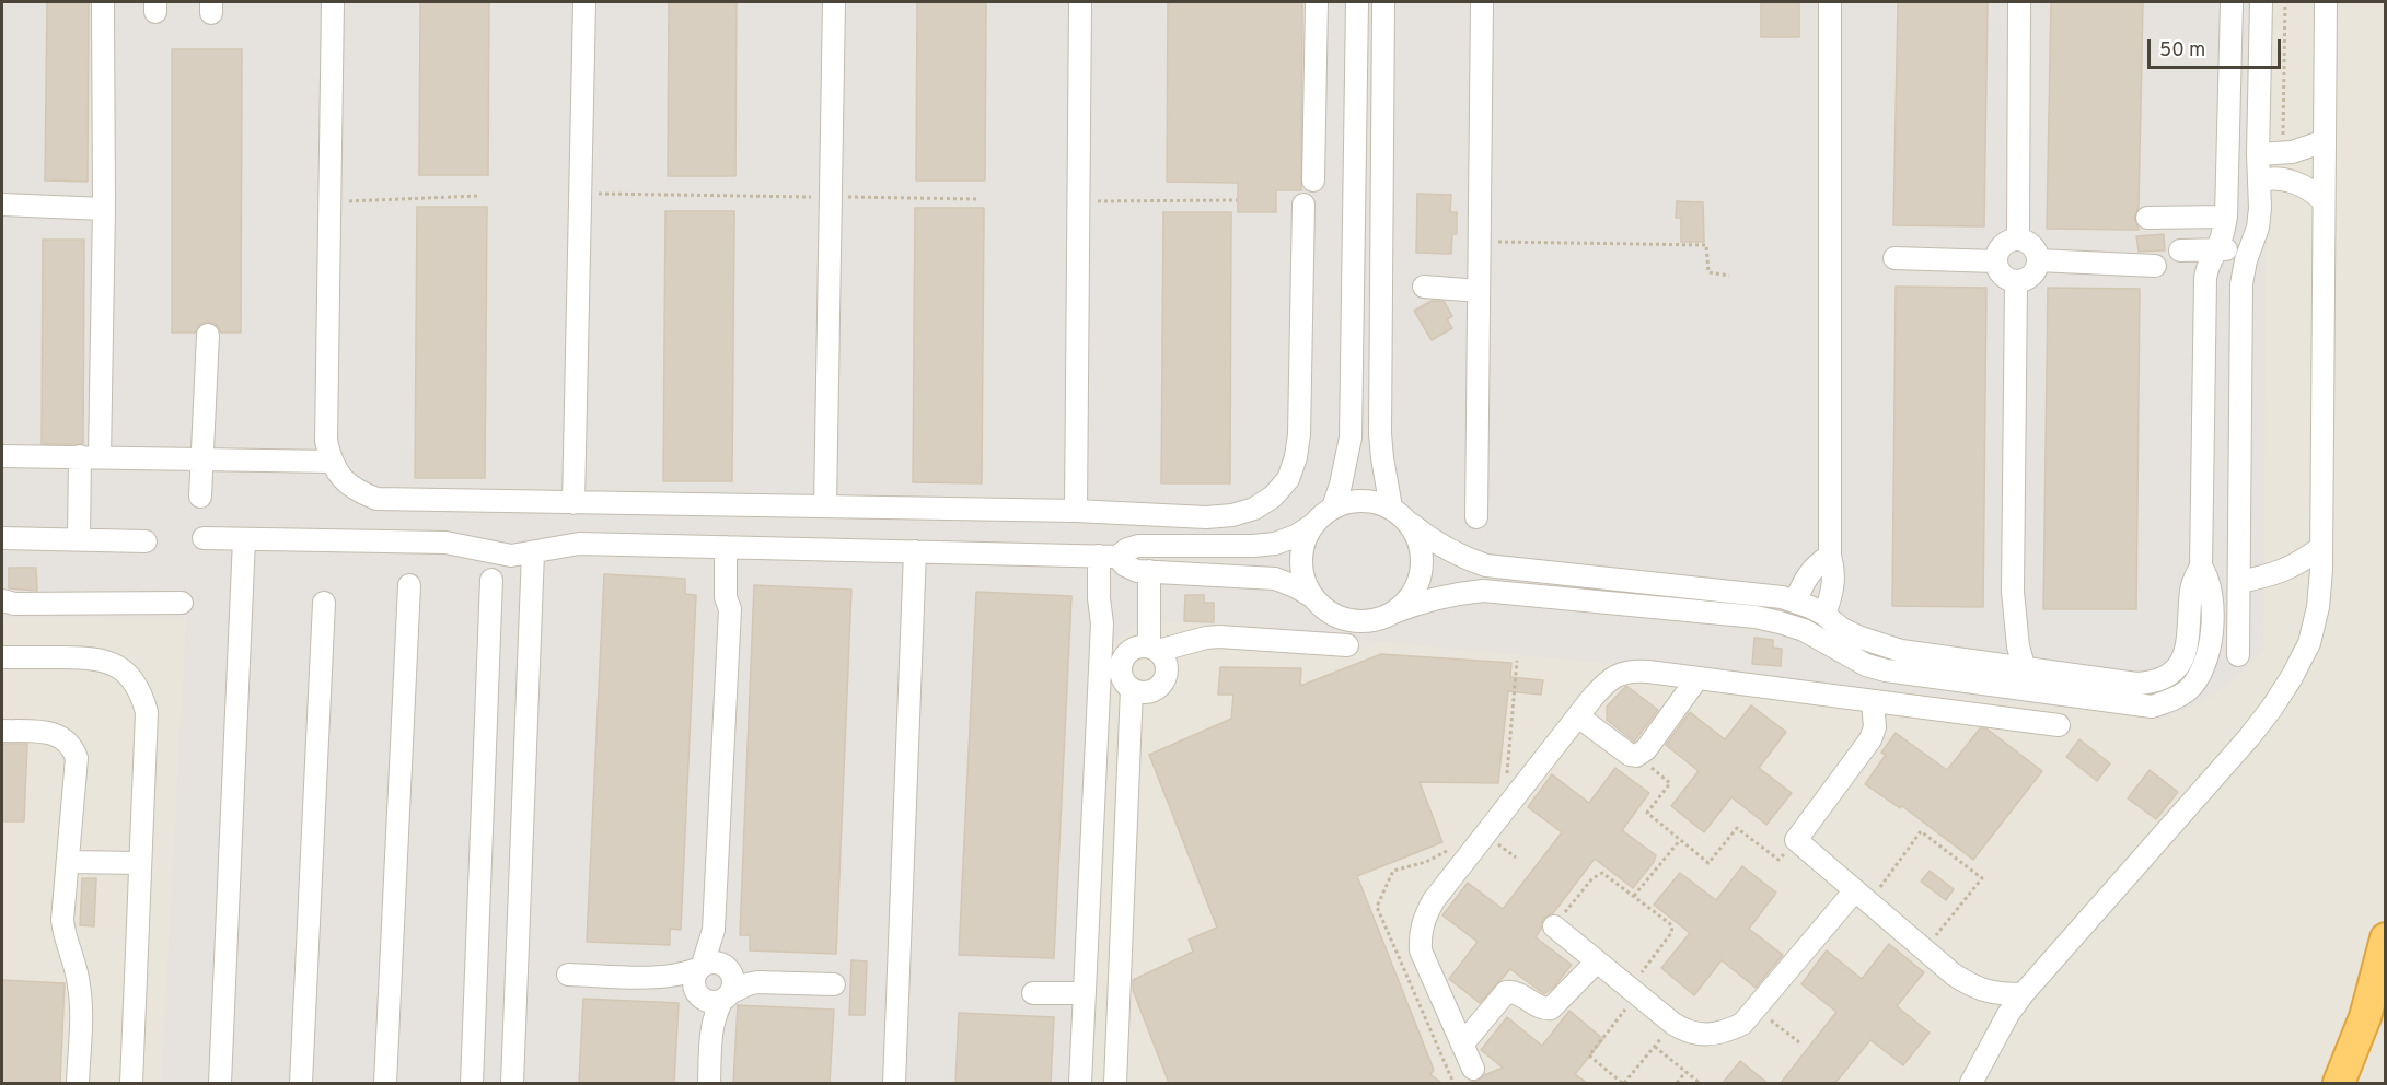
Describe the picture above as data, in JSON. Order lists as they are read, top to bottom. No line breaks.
{"scale_bar":"50 m"}
